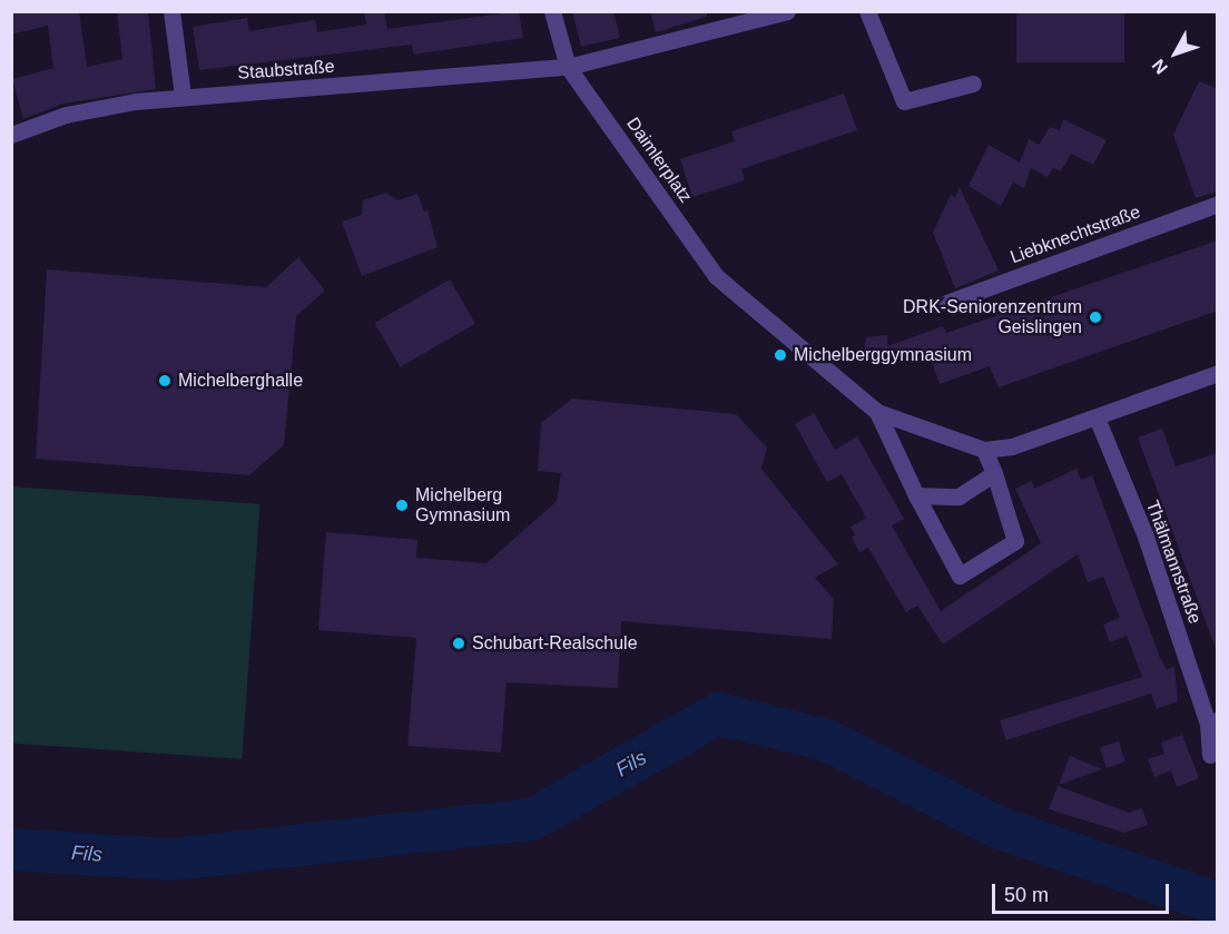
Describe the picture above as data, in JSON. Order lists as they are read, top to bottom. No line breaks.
{"streets":{"street":["Staubstraße","Daimlerplatz","Liebknechtstraße","Thälmannstraße"]},"crossings":[["Staubstraße","Daimlerplatz"]],"water":["Fils"],"places":["DRK-Seniorenzentrum Geislingen","Michelberggymnasium","Michelberghalle","Michelberg Gymnasium","Schubart-Realschule"],"scale_bar":"50 m","north":"bottom left"}
